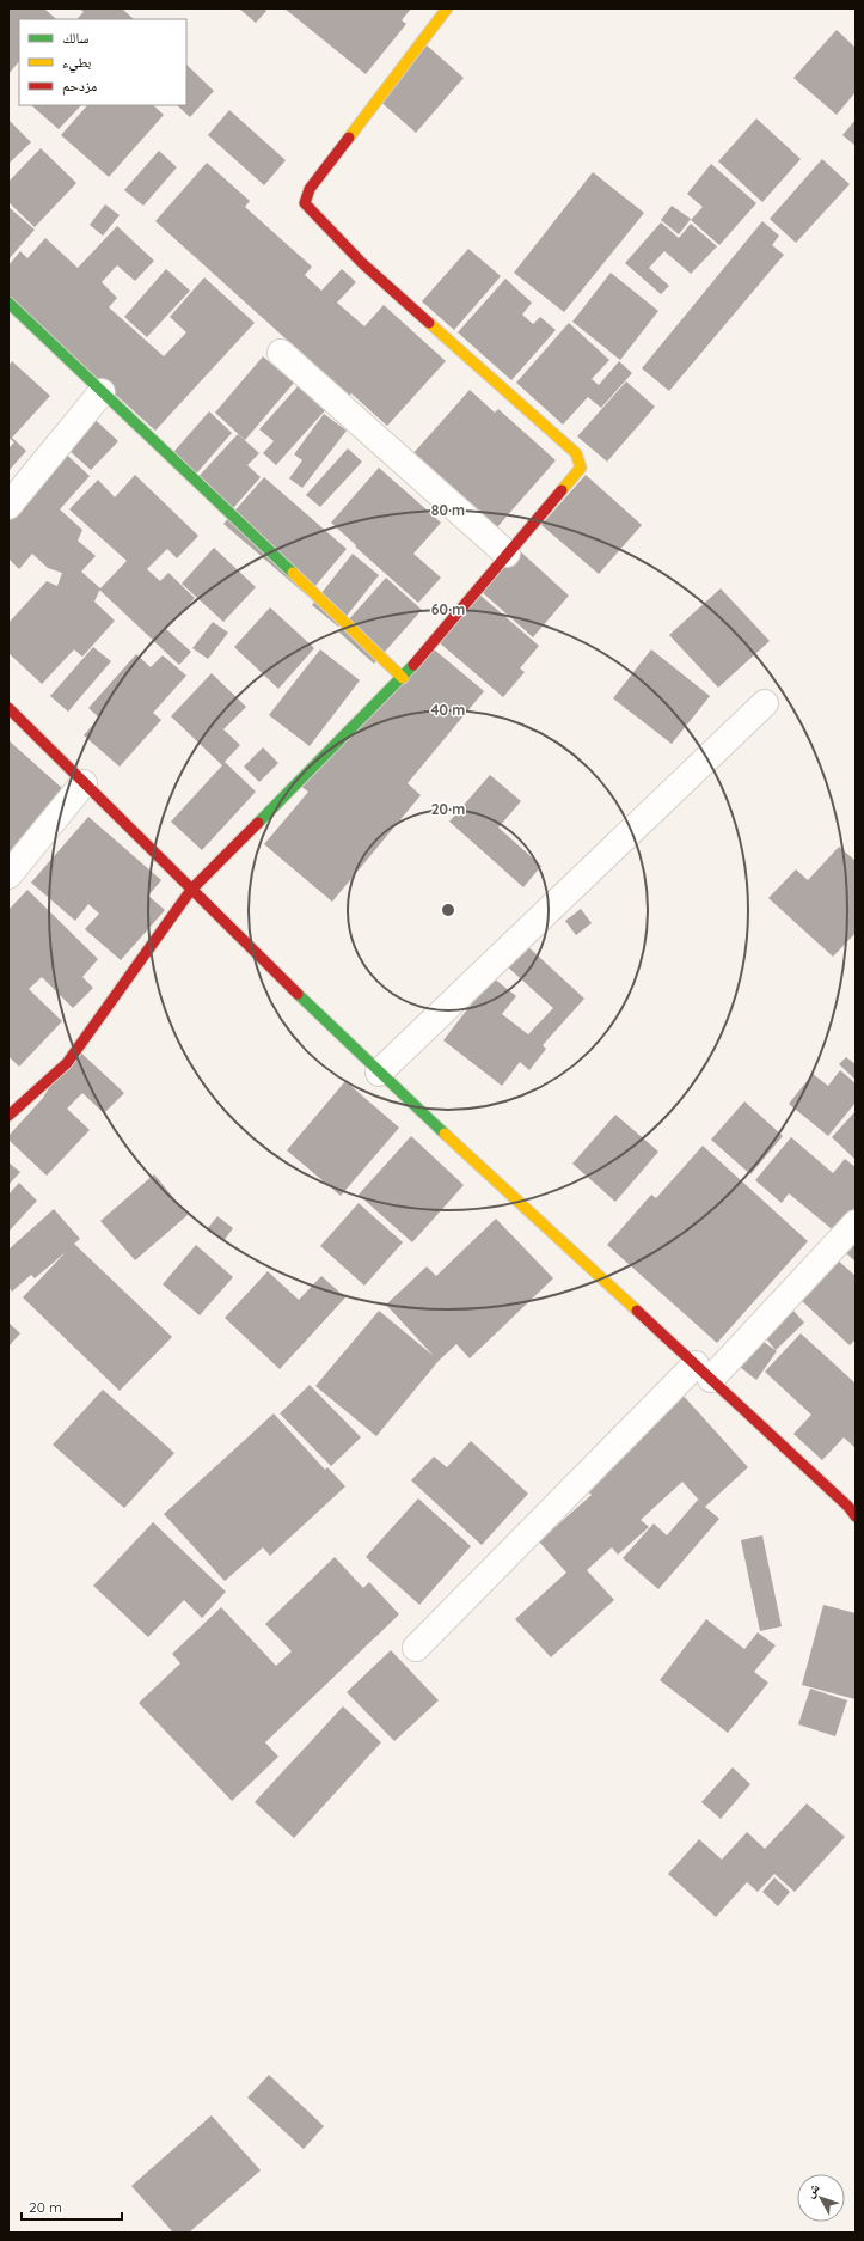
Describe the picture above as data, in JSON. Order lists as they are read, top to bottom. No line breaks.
{"legend":["سالك","بطيء","مزدحم"],"scale_bar":"20 m","north":"top left","rings":["80 m","60 m","40 m","20 m"]}
